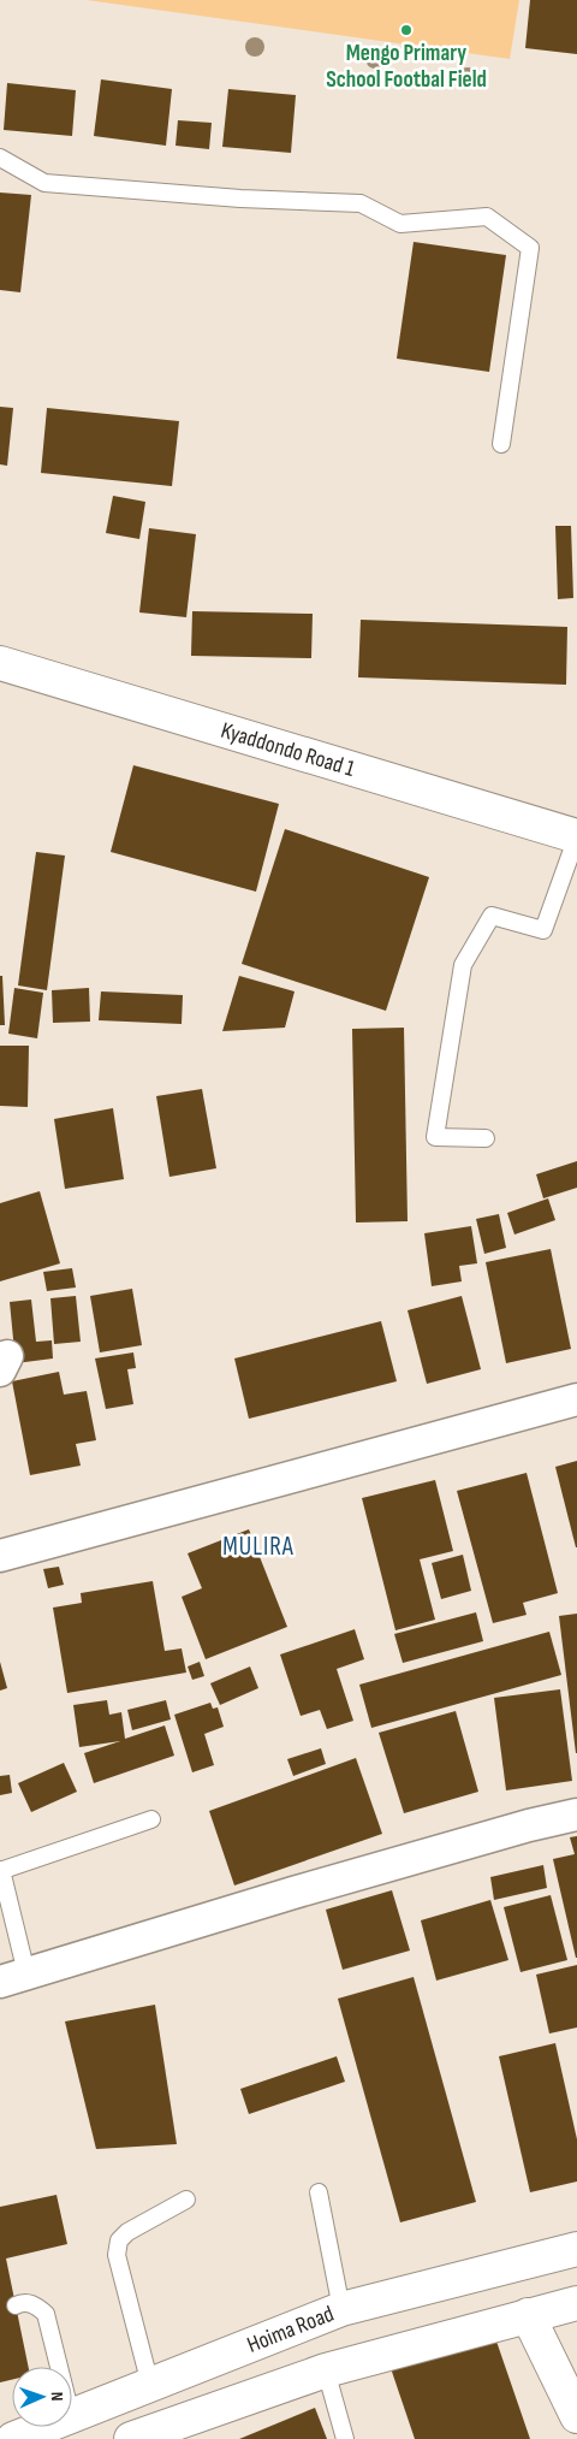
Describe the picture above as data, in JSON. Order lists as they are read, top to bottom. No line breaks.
{"streets":{"main road":["Kyaddondo Road 1","Hoima Road"]},"districts":["MULIRA"],"places":["Mengo Primary School Footbal Field"],"north":"right"}
